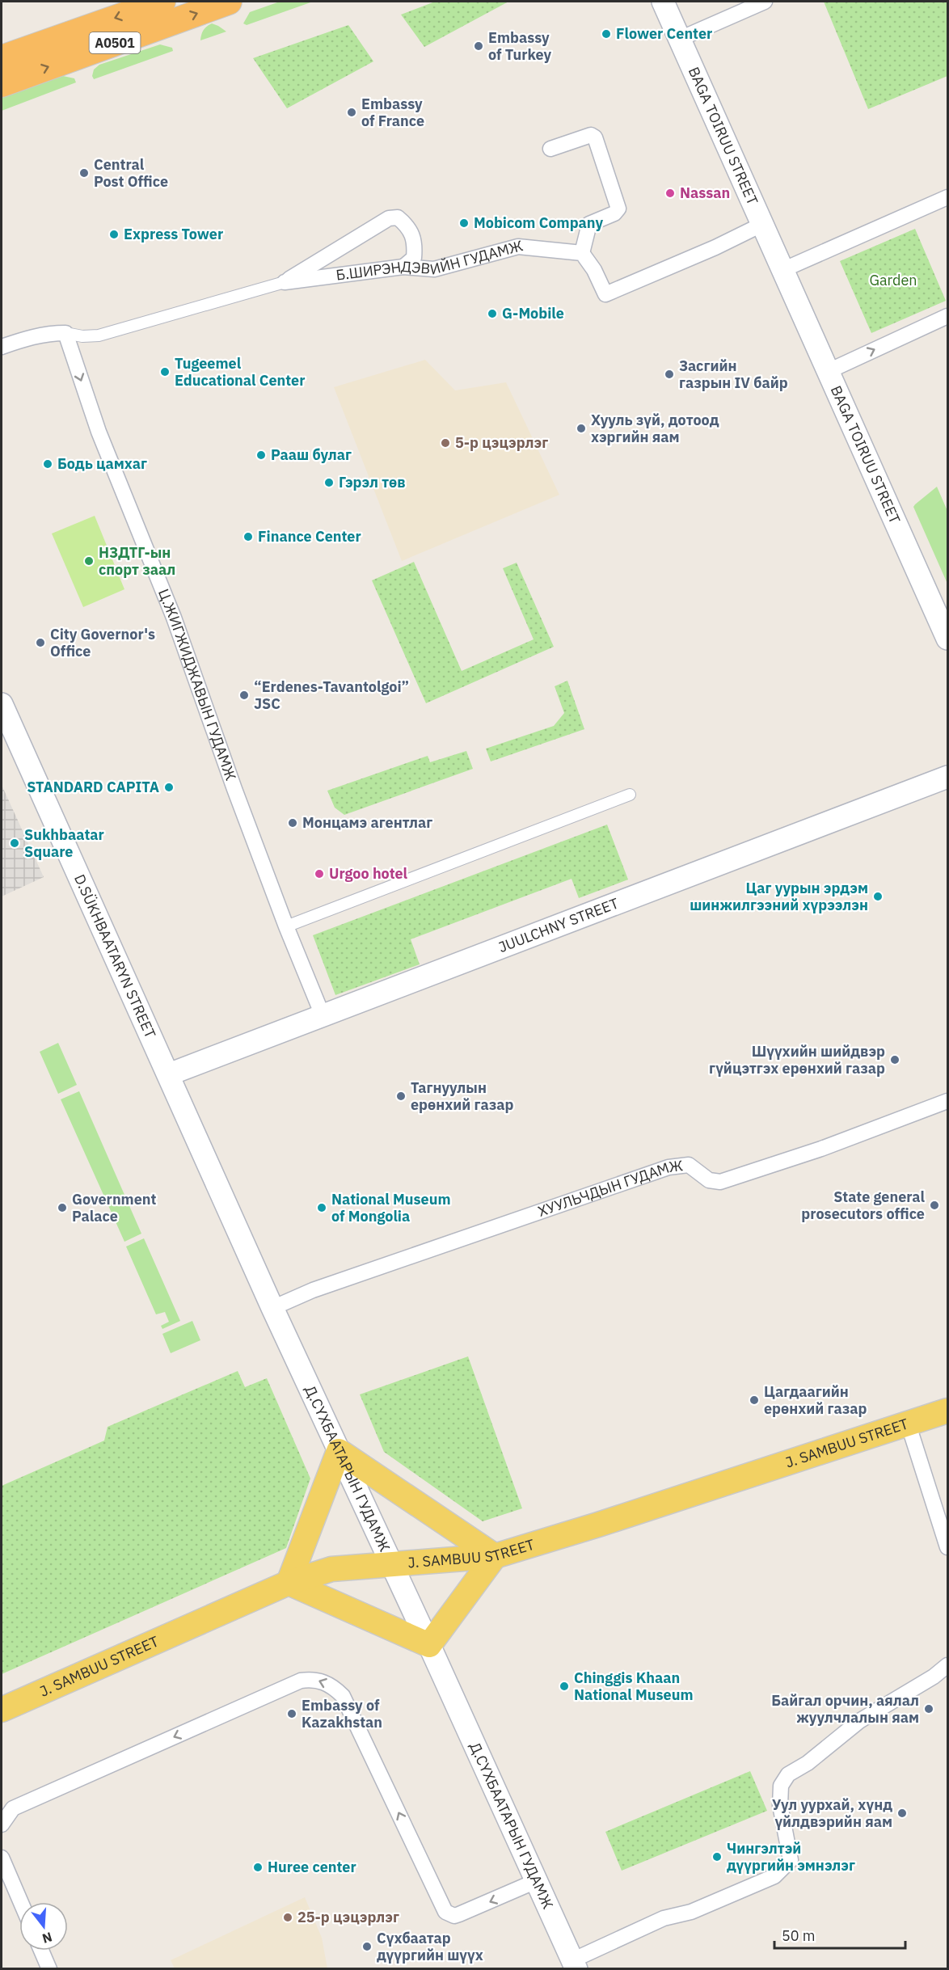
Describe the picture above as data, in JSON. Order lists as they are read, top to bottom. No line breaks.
{"streets":{"highway":["A0501"],"main road":["BAGA TOIRUU STREET","JUULCHNY STREET","D.SÜKHBAATARYN STREET","J. SAMBUU STREET","Д.СҮХБААТАРЫН ГУДАМЖ"],"street":["Б.ШИРЭНДЭВИЙН ГУДАМЖ","Ц.ЖИГЖИДЖАВЫН ГУДАМЖ","ХУУЛЬЧДЫН ГУДАМЖ"]},"crossings":[["Б.ШИРЭНДЭВИЙН ГУДАМЖ","Ц.ЖИГЖИДЖАВЫН ГУДАМЖ"],["Ц.ЖИГЖИДЖАВЫН ГУДАМЖ","JUULCHNY STREET"],["JUULCHNY STREET","D.SÜKHBAATARYN STREET"],["JUULCHNY STREET","Д.СҮХБААТАРЫН ГУДАМЖ"],["D.SÜKHBAATARYN STREET","Д.СҮХБААТАРЫН ГУДАМЖ"],["ХУУЛЬЧДЫН ГУДАМЖ","Д.СҮХБААТАРЫН ГУДАМЖ"],["J. SAMBUU STREET","Д.СҮХБААТАРЫН ГУДАМЖ"]],"one_way":["Ц.ЖИГЖИДЖАВЫН ГУДАМЖ"],"parks":["Garden"],"places":["Flower Center","Embassy of Turkey","Embassy of France","Central Post Office","Nassan","Mobicom Company","Express Tower","G-Mobile","Tugeemel Educational Center","Засгийн газрын IV байр","Хууль зүй, дотоод хэргийн яам","5-р цэцэрлэг","Рааш булаг","Бодь цамхаг","Гэрэл төв","Finance Center","НЗДТГ-ын спорт заал","City Governor's Office","“Erdenes-Tavantolgoi” JSC","STANDARD CAPITA","Монцамэ агентлаг","Sukhbaatar Square","Urgoo hotel","Цаг уурын эрдэм шинжилгээний хүрээлэн","Шүүхийн шийдвэр гүйцэтгэх ерөнхий газар","Тагнуулын ерөнхий газар","State general prosecutors office","Government Palace","National Museum of Mongolia","Цагдаагийн ерөнхий газар","Chinggis Khaan National Museum","Байгал орчин, аялал жуулчлалын яам","Embassy of Kazakhstan","Уул уурхай, хүнд үйлдвэрийн яам","Чингэлтэй дүүргийн эмнэлэг","Huree center","25-р цэцэрлэг","Сүхбаатар дүүргийн шүүх"],"scale_bar":"50 m","north":"bottom"}
